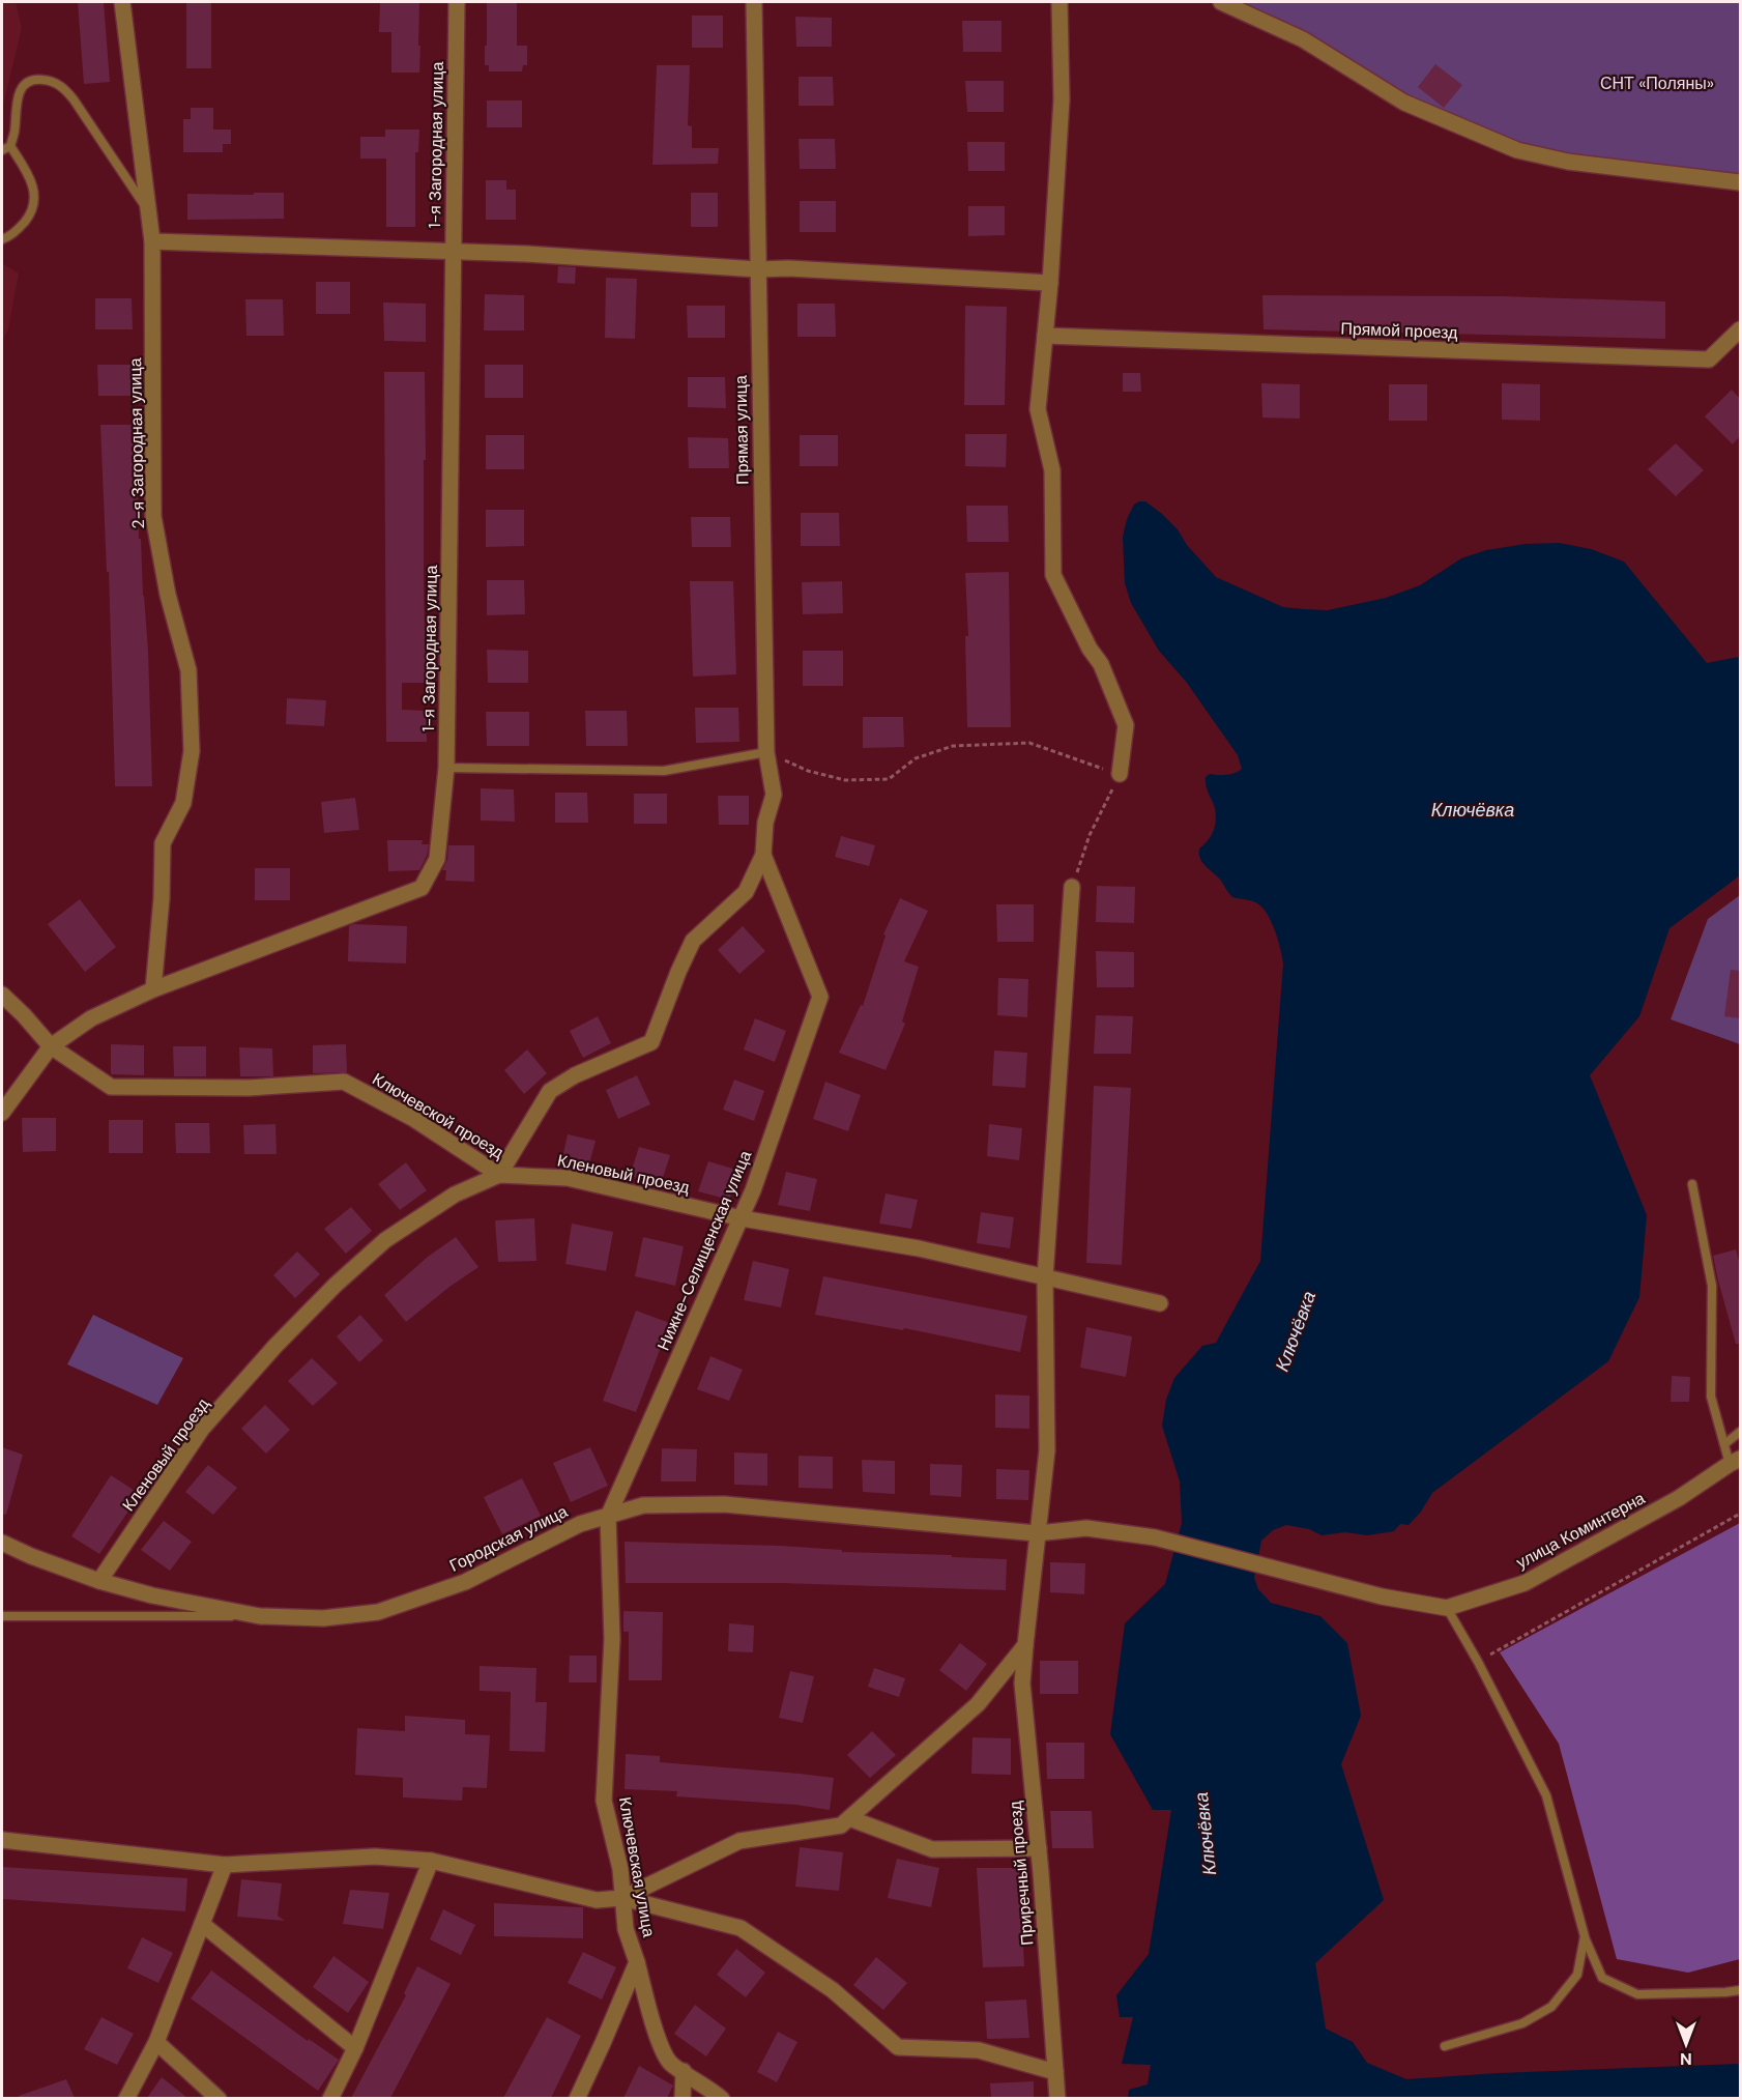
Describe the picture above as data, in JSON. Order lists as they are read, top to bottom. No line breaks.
{"streets":{"street":["1-я Загородная улица","Прямой проезд","Прямая улица","2-я Загородная улица","Ключевской проезд","Кленовый проезд","Нижне-Селищенская улица","улица Коминтерна","Городская улица","Ключевская улица","Приречный проезд"]},"crossings":[["1-я Загородная улица","2-я Загородная улица"],["1-я Загородная улица","Ключевской проезд"],["Прямая улица","Ключевской проезд"],["Прямая улица","Нижне-Селищенская улица"],["Ключевской проезд","Кленовый проезд"],["Ключевской проезд","Нижне-Селищенская улица"],["Кленовый проезд","Нижне-Селищенская улица"],["Кленовый проезд","Городская улица"],["Кленовый проезд","Приречный проезд"],["Нижне-Селищенская улица","Городская улица"],["Нижне-Селищенская улица","Ключевская улица"],["улица Коминтерна","Городская улица"],["Городская улица","Ключевская улица"],["Городская улица","Приречный проезд"]],"water":["Ключёвка"],"parks":["СНТ «Поляны»"],"north":"bottom"}
